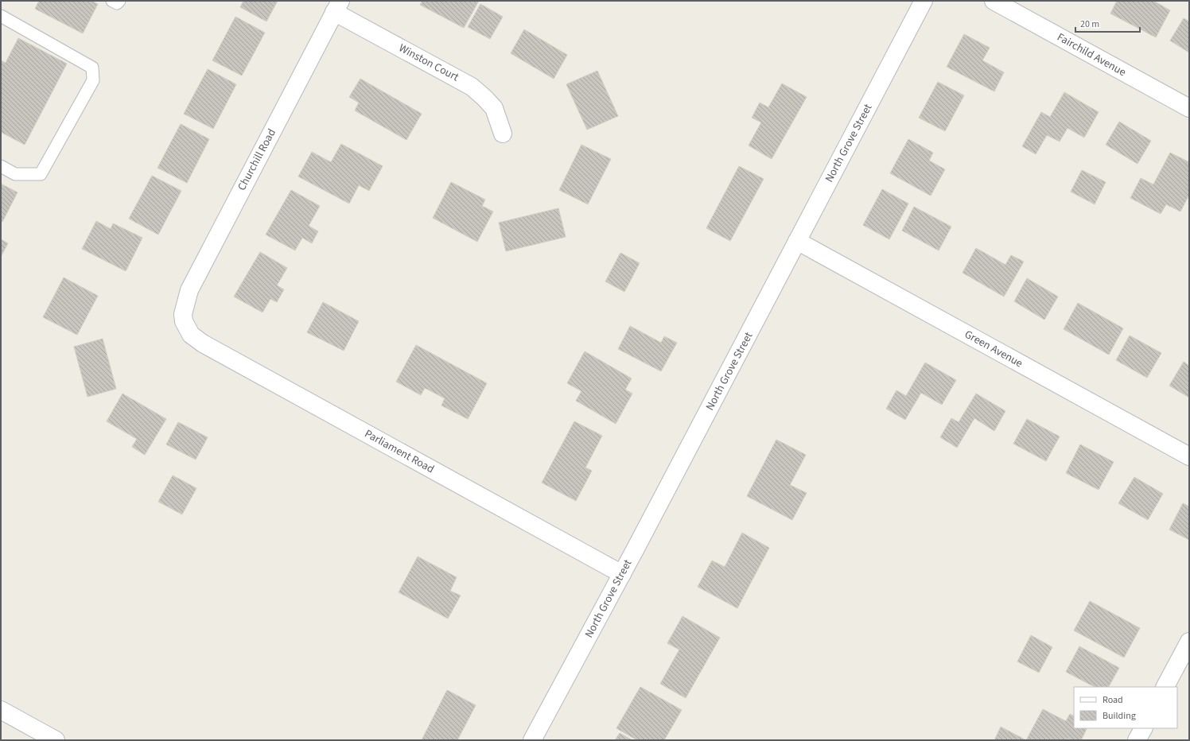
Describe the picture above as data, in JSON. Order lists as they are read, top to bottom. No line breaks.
{"streets":{"street":["Fairchild Avenue","Winston Court","North Grove Street","Churchill Road","Green Avenue","Parliament Road"]},"crossings":[["Winston Court","Churchill Road"],["North Grove Street","Green Avenue"],["North Grove Street","Parliament Road"],["Churchill Road","Parliament Road"]],"legend":["Road","Building"],"scale_bar":"20 m"}
